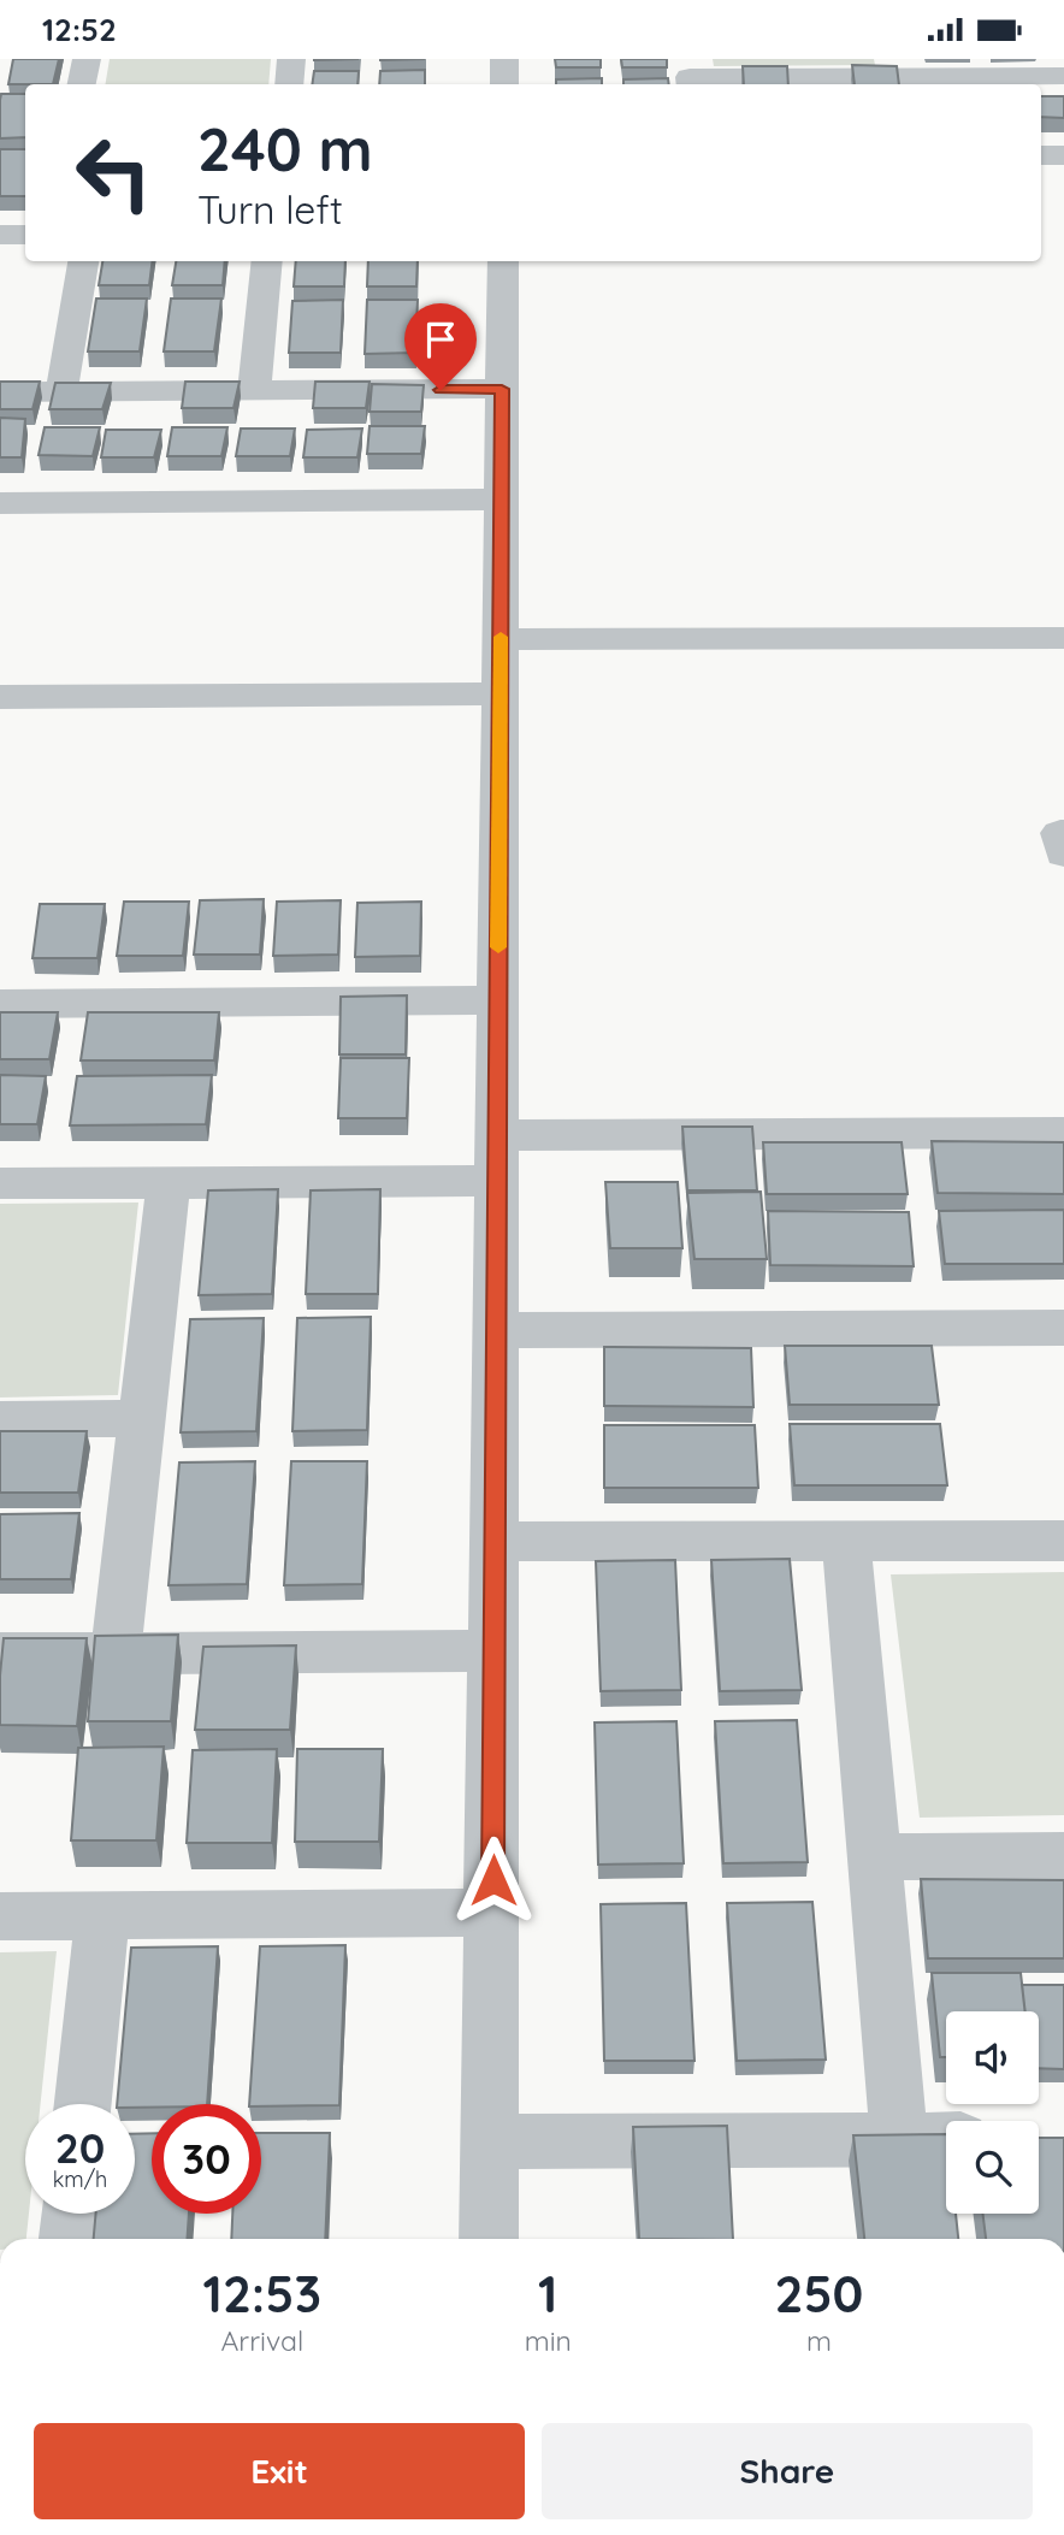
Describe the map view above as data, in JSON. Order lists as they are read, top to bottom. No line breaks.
{"page":{"status":"12:52","turn":["240 m","Turn left"],"speed":"20 km/h","limit":"30","eta":["12:53","Arrival","1","min","250","m"],"buttons":["Exit","Share"]}}
